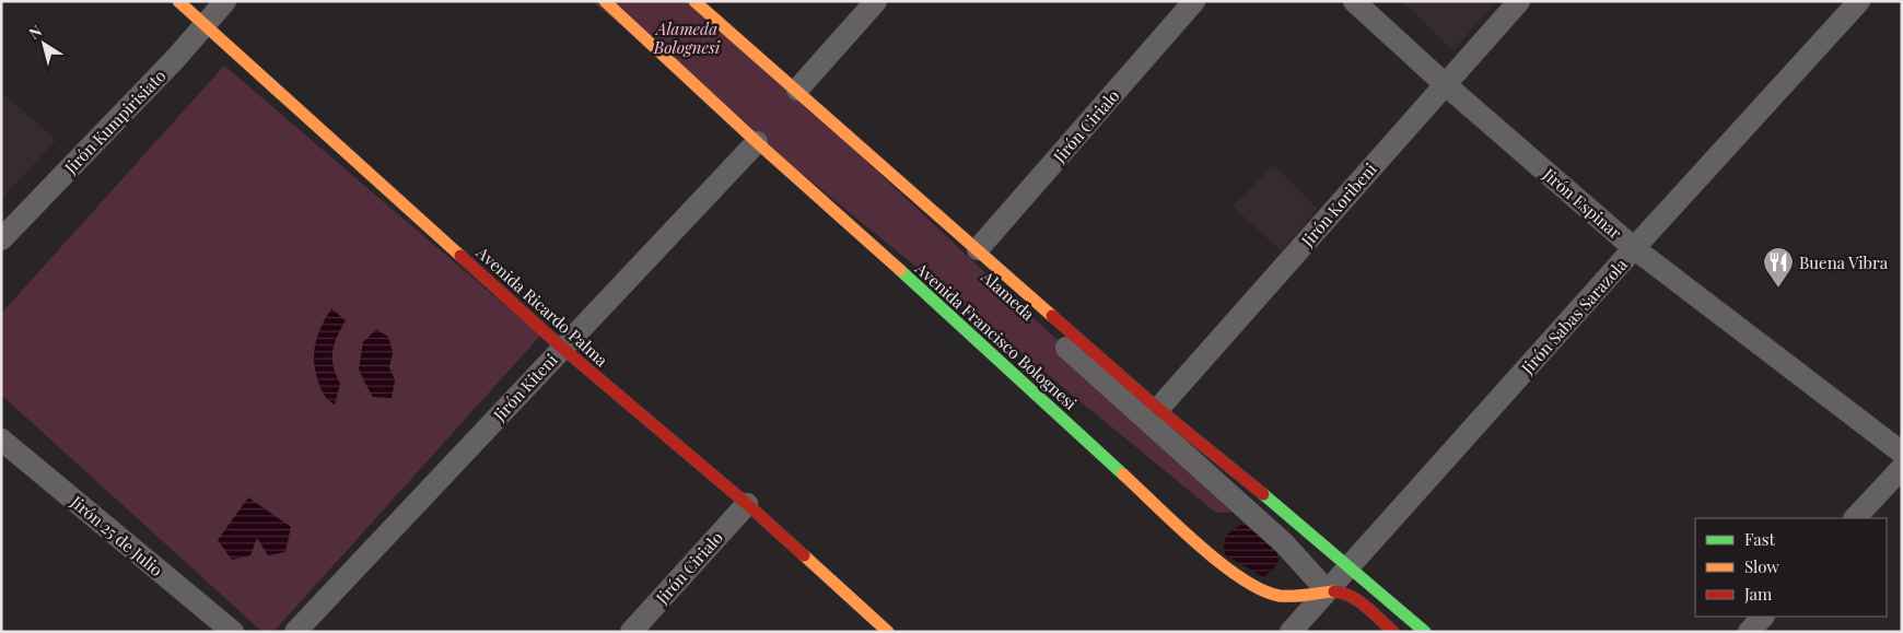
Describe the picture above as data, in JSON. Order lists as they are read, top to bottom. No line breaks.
{"streets":{"main road":["Avenida Ricardo Palma","Avenida Francisco Bolognesi"],"street":["Jirón Kumpirisiato","Jirón Cirialo","Jirón Espinar","Jirón Koribeni","Alameda","Jirón Sabas Sarazola","Jirón Kiteni","Jirón 25 de Julio"]},"crossings":[["Jirón Kumpirisiato","Avenida Ricardo Palma"],["Jirón Cirialo","Avenida Ricardo Palma"],["Jirón Espinar","Jirón Koribeni"],["Jirón Espinar","Jirón Sabas Sarazola"],["Alameda","Jirón Sabas Sarazola"],["Alameda","Avenida Francisco Bolognesi"],["Avenida Ricardo Palma","Jirón Kiteni"],["Jirón Sabas Sarazola","Avenida Francisco Bolognesi"],["Avenida Francisco Bolognesi","Jirón Kiteni"]],"parks":["Alameda Bolognesi"],"places":{"restaurant":["Buena Vibra"]},"legend":["Fast","Slow","Jam"],"north":"top left"}
